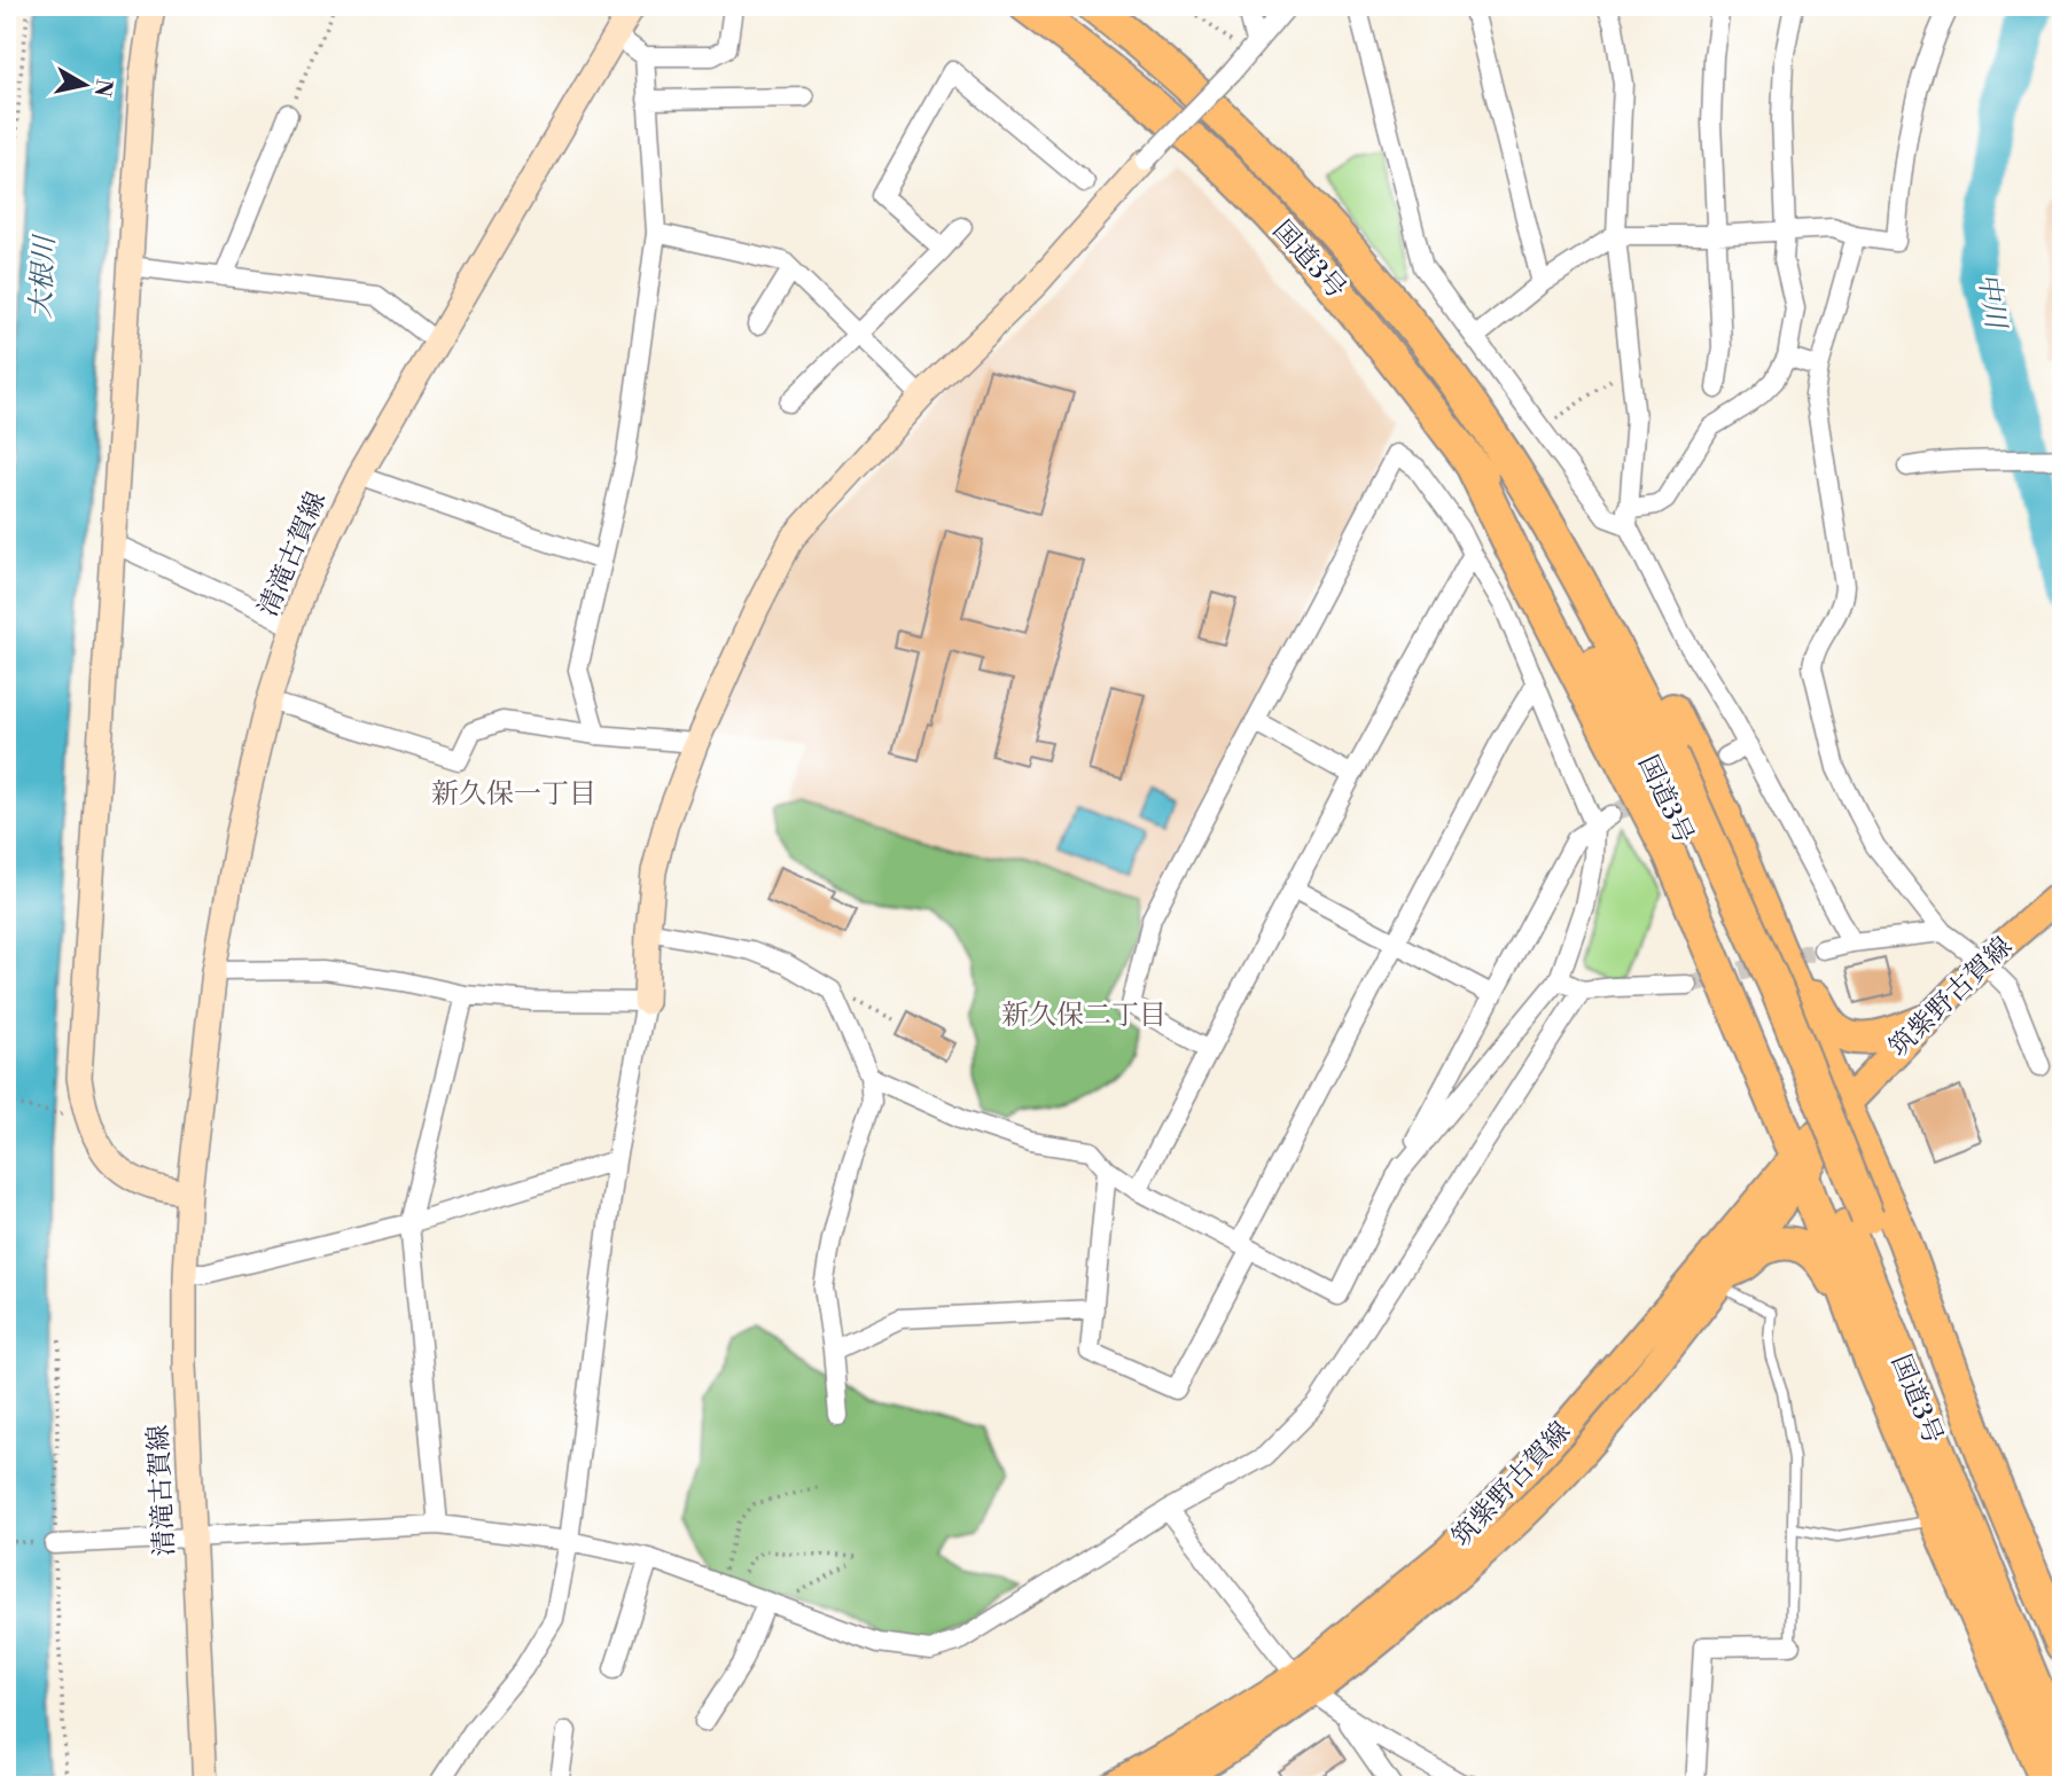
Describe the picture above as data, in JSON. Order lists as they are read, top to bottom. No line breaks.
{"streets":{"highway":["国道3号"],"main road":["清滝古賀線","筑紫野古賀線"]},"districts":["新久保一丁目","新久保二丁目"],"water":["大根川","中川"],"north":"right"}
